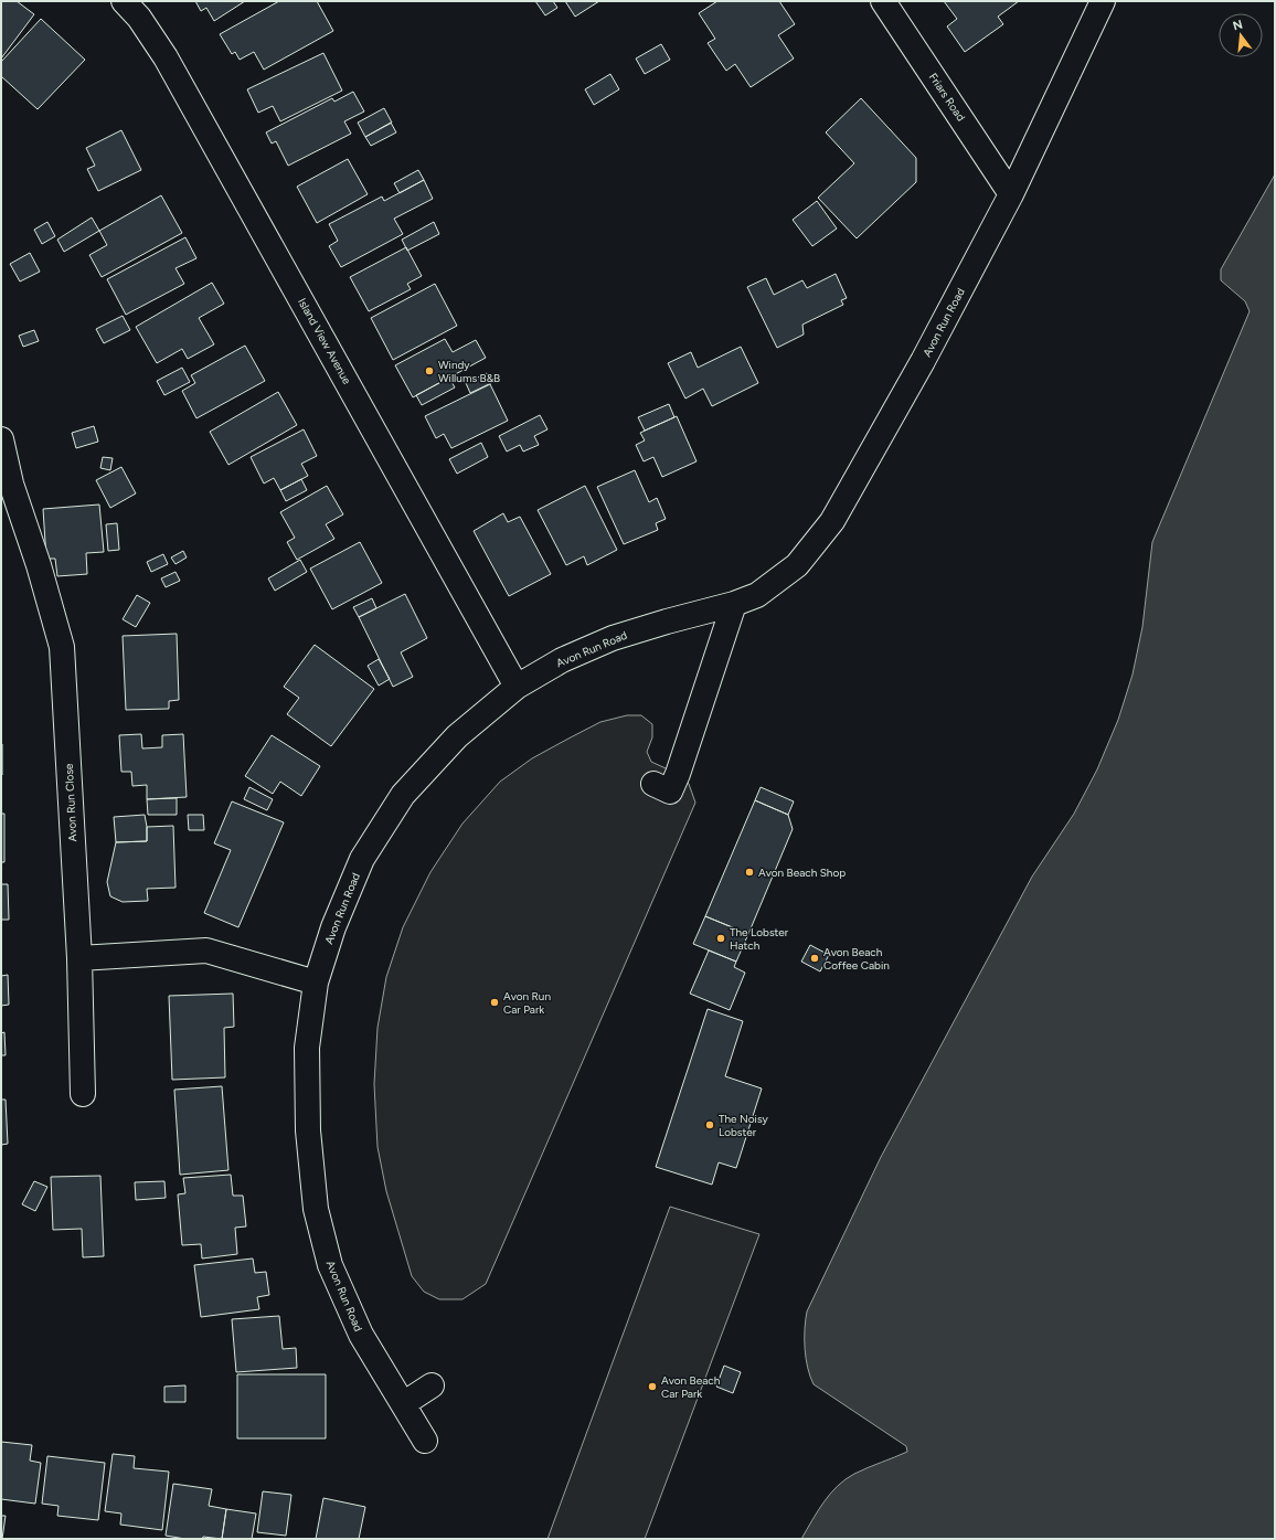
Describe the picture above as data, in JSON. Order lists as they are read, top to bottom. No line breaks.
{"streets":{"street":["Friars Road","Avon Run Road","Island View Avenue","Avon Run Close"]},"crossings":[["Friars Road","Avon Run Road"],["Avon Run Road","Island View Avenue"]],"places":["Windy Willums B&B","Avon Beach Shop","The Lobster Hatch","Avon Beach Coffee Cabin","Avon Run Car Park","The Noisy Lobster","Avon Beach Car Park"],"north":"top"}
